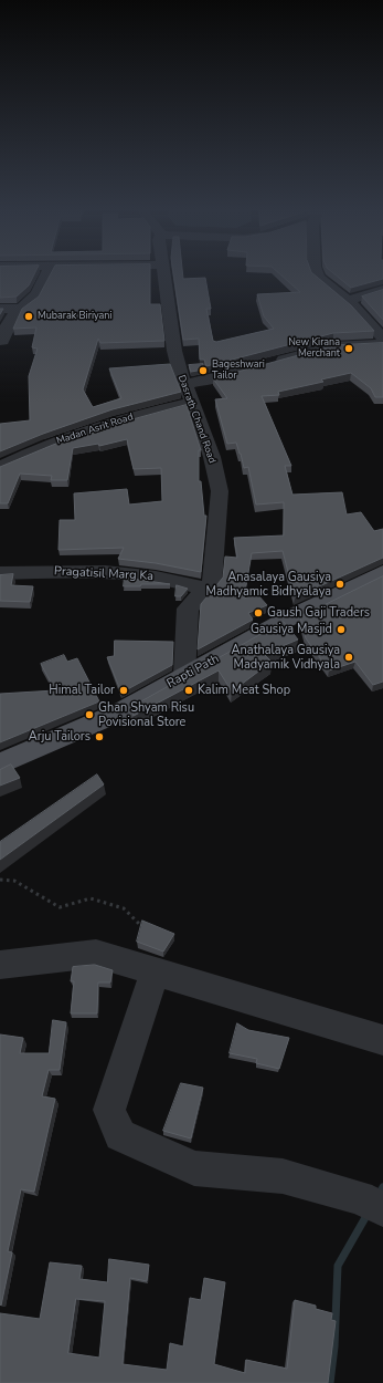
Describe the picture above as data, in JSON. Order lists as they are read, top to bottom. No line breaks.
{"streets":{"main road":["Rapti Path"],"street":["Dasrath Chand Road","Madan Asrit Road","Pragatisil Marg Ka"]},"crossings":[["Dasrath Chand Road","Madan Asrit Road"],["Dasrath Chand Road","Pragatisil Marg Ka"],["Dasrath Chand Road","Rapti Path"]],"places":["Mubarak Biriyani","New Kirana Merchant","Bageshwari Tailor","Anasalaya Gausiya Madhyamic Bidhyalaya","Gaush Gaji Traders","Gausiya Masjid","Anathalaya Gausiya Madyamik Vidhyala","Himal Tailor","Kalim Meat Shop","Ghan Shyam Risu Povisional Store","Arju Tailors"]}
